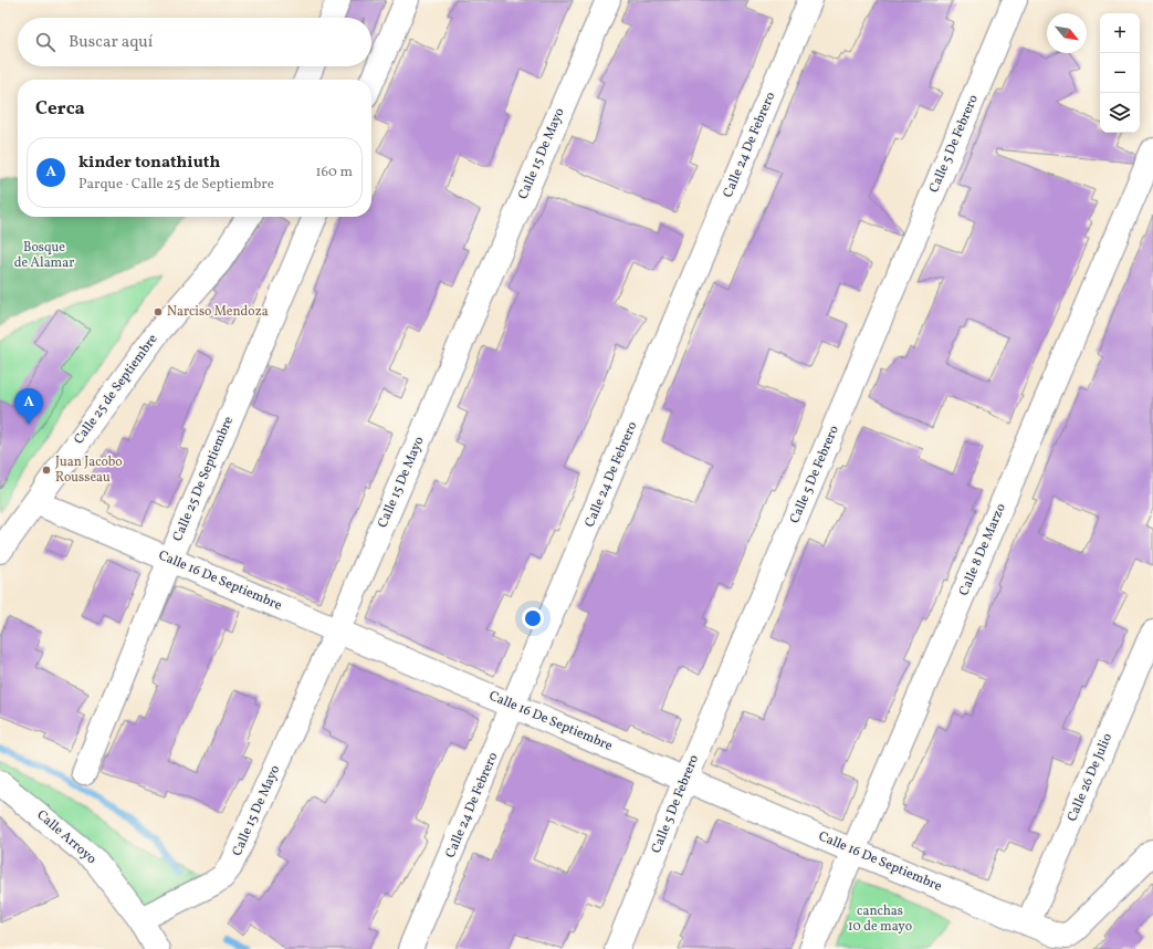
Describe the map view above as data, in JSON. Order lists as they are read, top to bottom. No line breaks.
{"streets":{"street":["Calle 5 De Febrero","Calle 24 De Febrero","Calle 15 De Mayo","Calle 25 de Septiembre","Calle 25 De Septiembre","Calle 8 De Marzo","Calle 16 De Septiembre","Calle 26 De Julio","Calle Arroyo"]},"crossings":[["Calle 5 De Febrero","Calle 16 De Septiembre"],["Calle 24 De Febrero","Calle 16 De Septiembre"],["Calle 15 De Mayo","Calle 16 De Septiembre"],["Calle 15 De Mayo","Calle Arroyo"],["Calle 25 de Septiembre","Calle 16 De Septiembre"],["Calle 25 De Septiembre","Calle 16 De Septiembre"],["Calle 8 De Marzo","Calle 16 De Septiembre"],["Calle 16 De Septiembre","Calle 26 De Julio"]],"parks":["Bosque de Alamar","canchas 10 de mayo"],"places":["Narciso Mendoza","Juan Jacobo Rousseau"],"north":"bottom right","page":{"map_buttons":["+","−"],"search":"Buscar aquí","heading":"Cerca","list":[{"mark":"A","name":"kinder tonathiuth","note":"Parque · Calle 25 de Septiembre","value":"160 m"}],"pins":"A"}}
